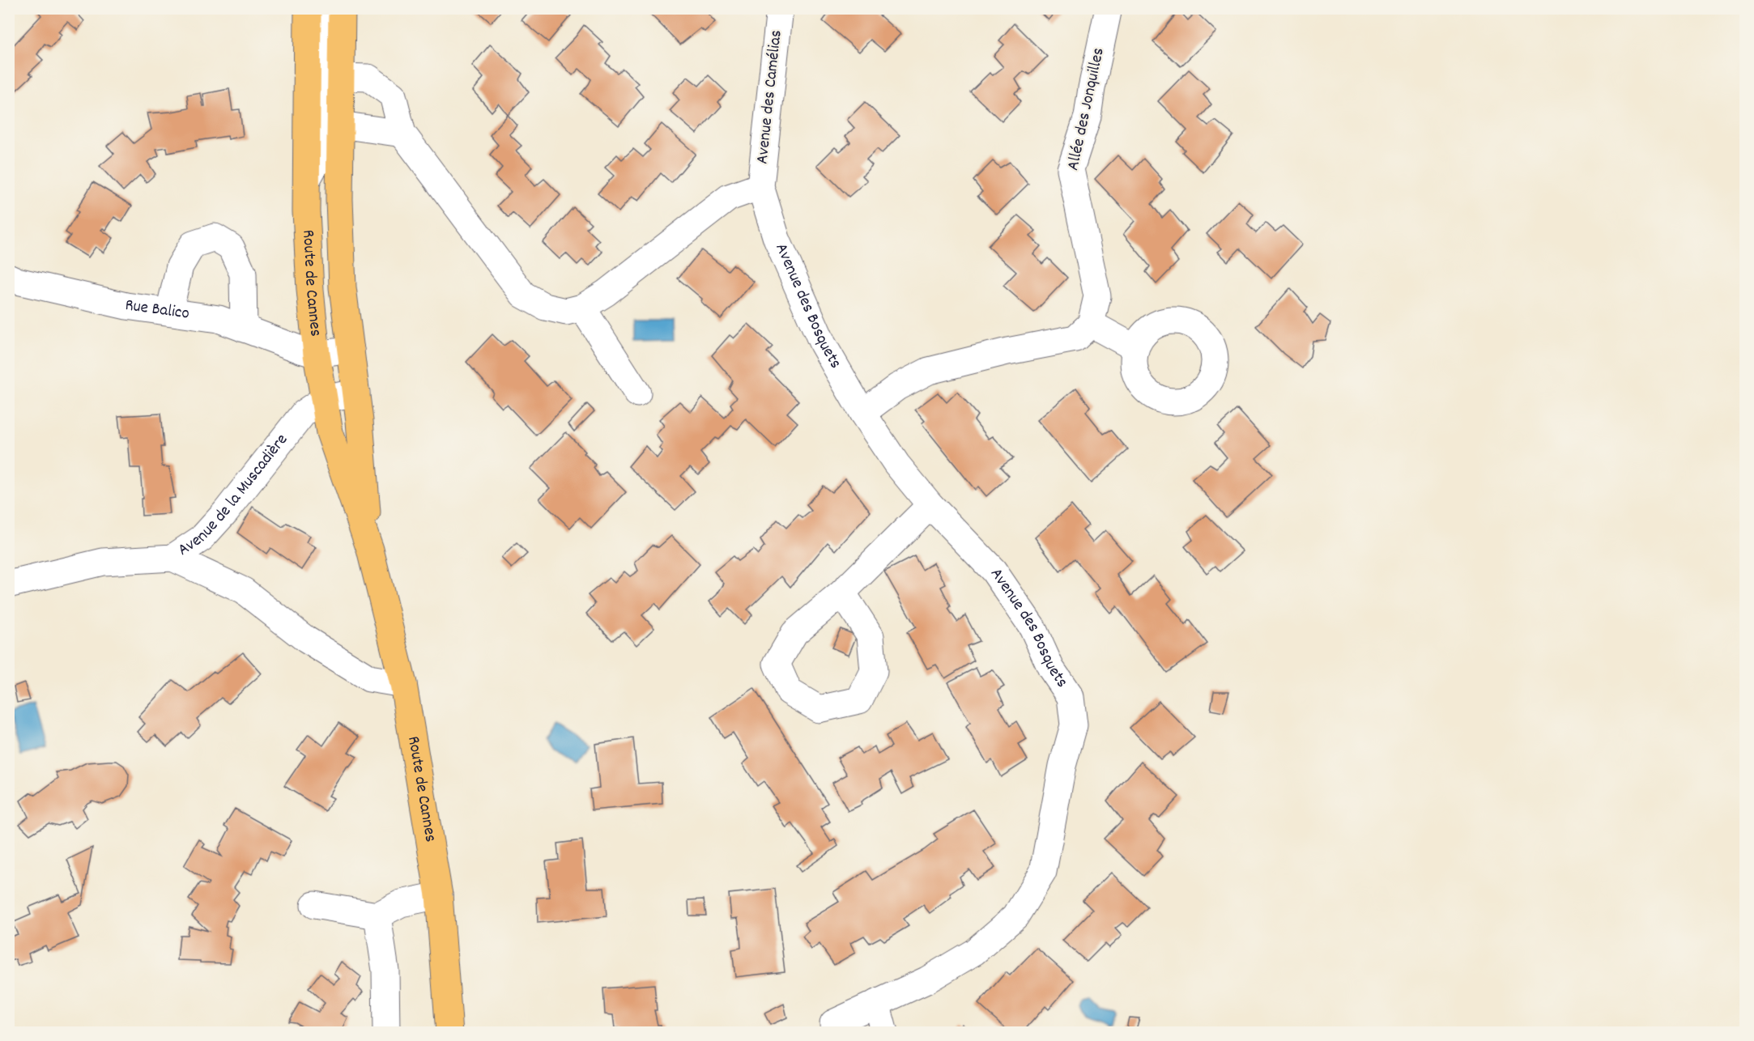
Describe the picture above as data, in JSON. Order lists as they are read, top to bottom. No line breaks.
{"streets":{"main road":["Route de Cannes"],"street":["Avenue des Camélias","Allée des Jonquilles","Avenue des Bosquets","Rue Balico","Avenue de la Muscadière"]},"crossings":[["Avenue des Camélias","Avenue des Bosquets"],["Route de Cannes","Rue Balico"],["Route de Cannes","Avenue de la Muscadière"]]}
